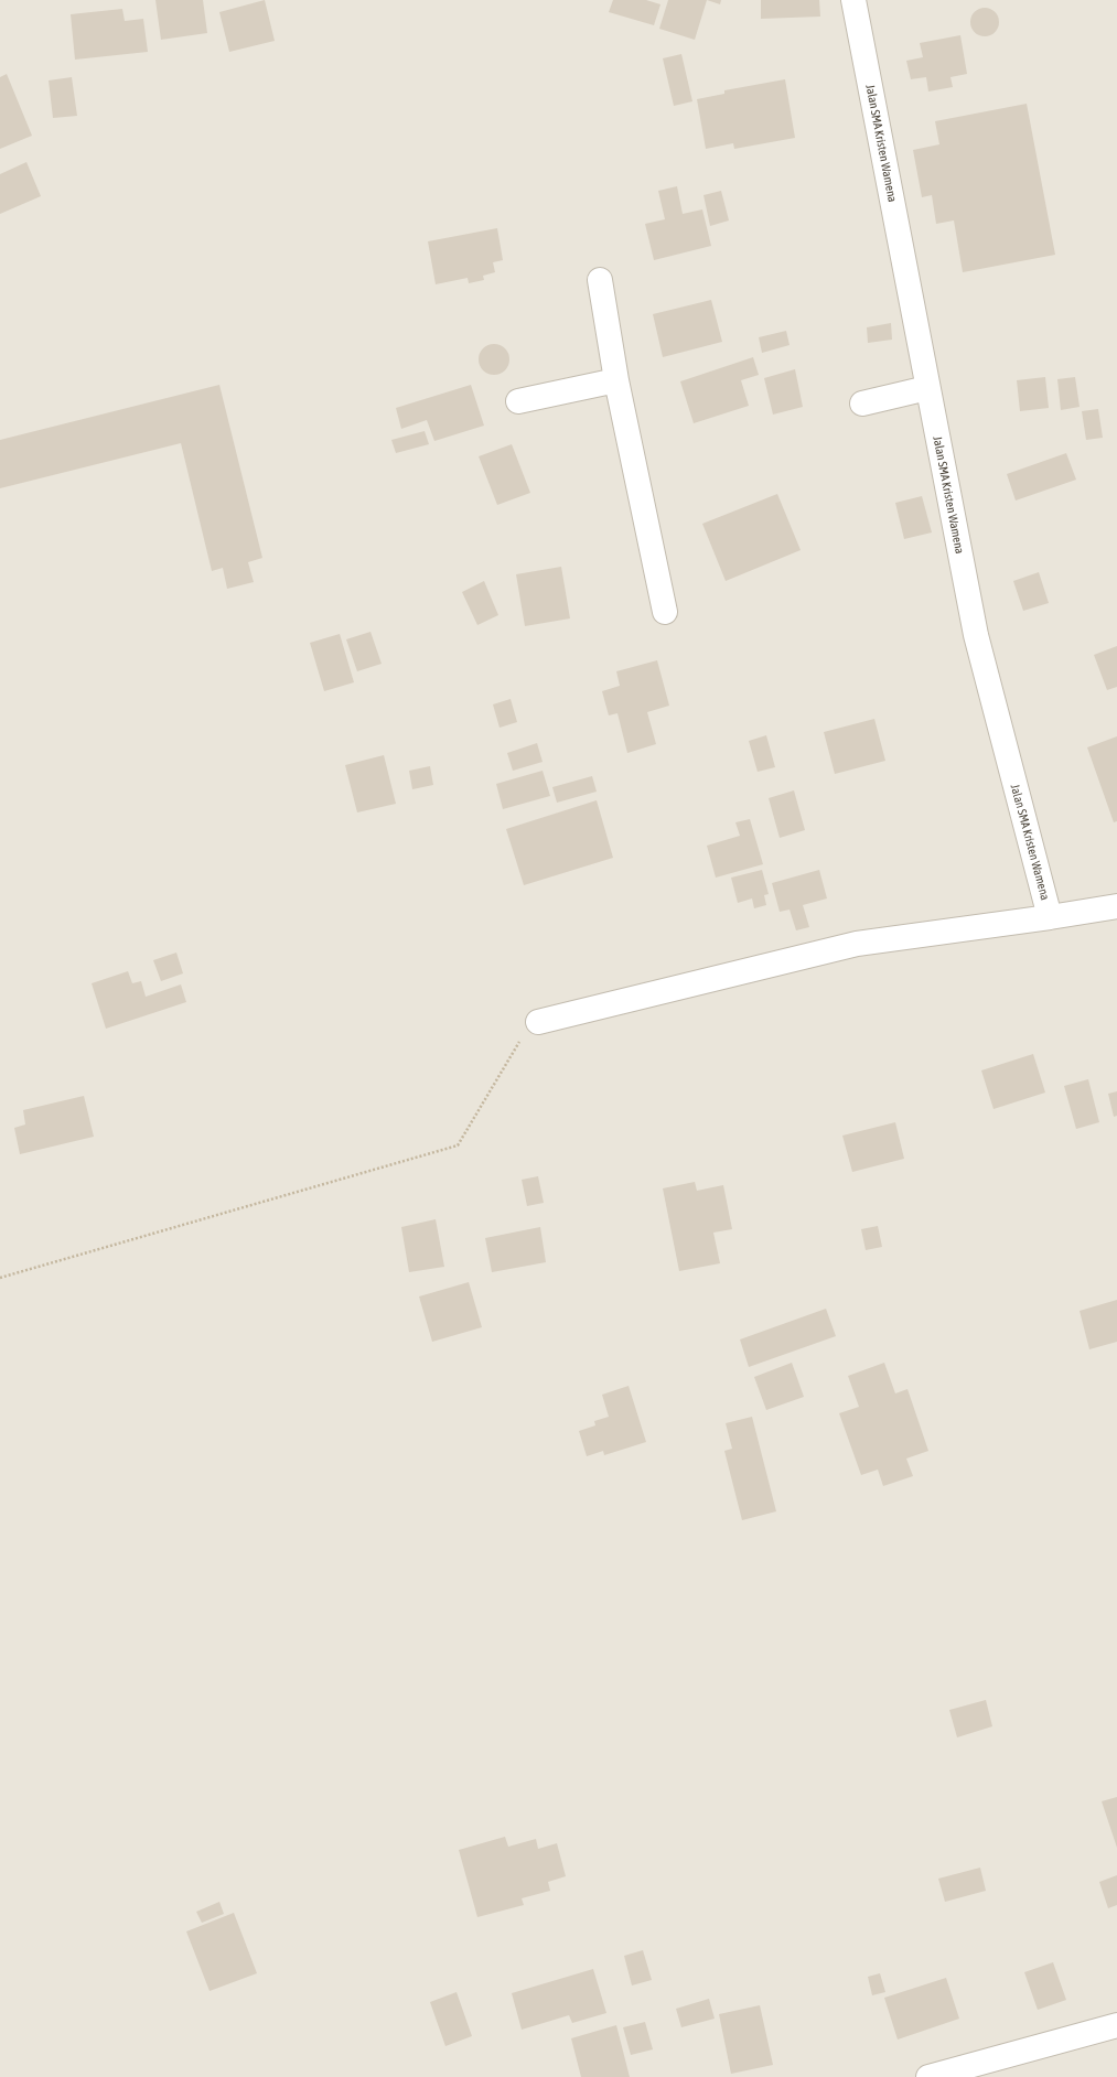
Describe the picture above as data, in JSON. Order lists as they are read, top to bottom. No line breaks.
{"streets":{"street":["Jalan SMA Kristen Wamena"]}}
